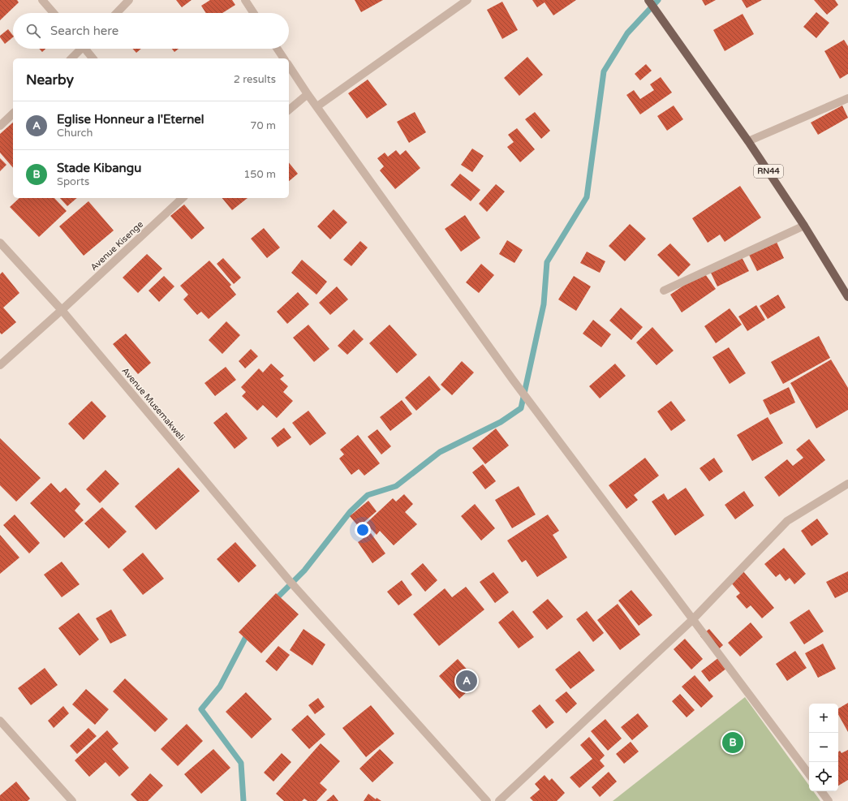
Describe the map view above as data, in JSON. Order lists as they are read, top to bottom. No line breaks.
{"streets":{"main road":["RN44"],"street":["Avenue Kisenge","Avenue Musemakweli"]},"crossings":[["Avenue Kisenge","Avenue Musemakweli"]],"page":{"search":"Search here","heading":["Nearby","2 results"],"list":[{"mark":"A","name":"Eglise Honneur a l'Eternel","note":"Church","value":"70 m"},{"mark":"B","name":"Stade Kibangu","note":"Sports","value":"150 m"}],"pins":["A","B"],"map_buttons":["+","−"]}}
